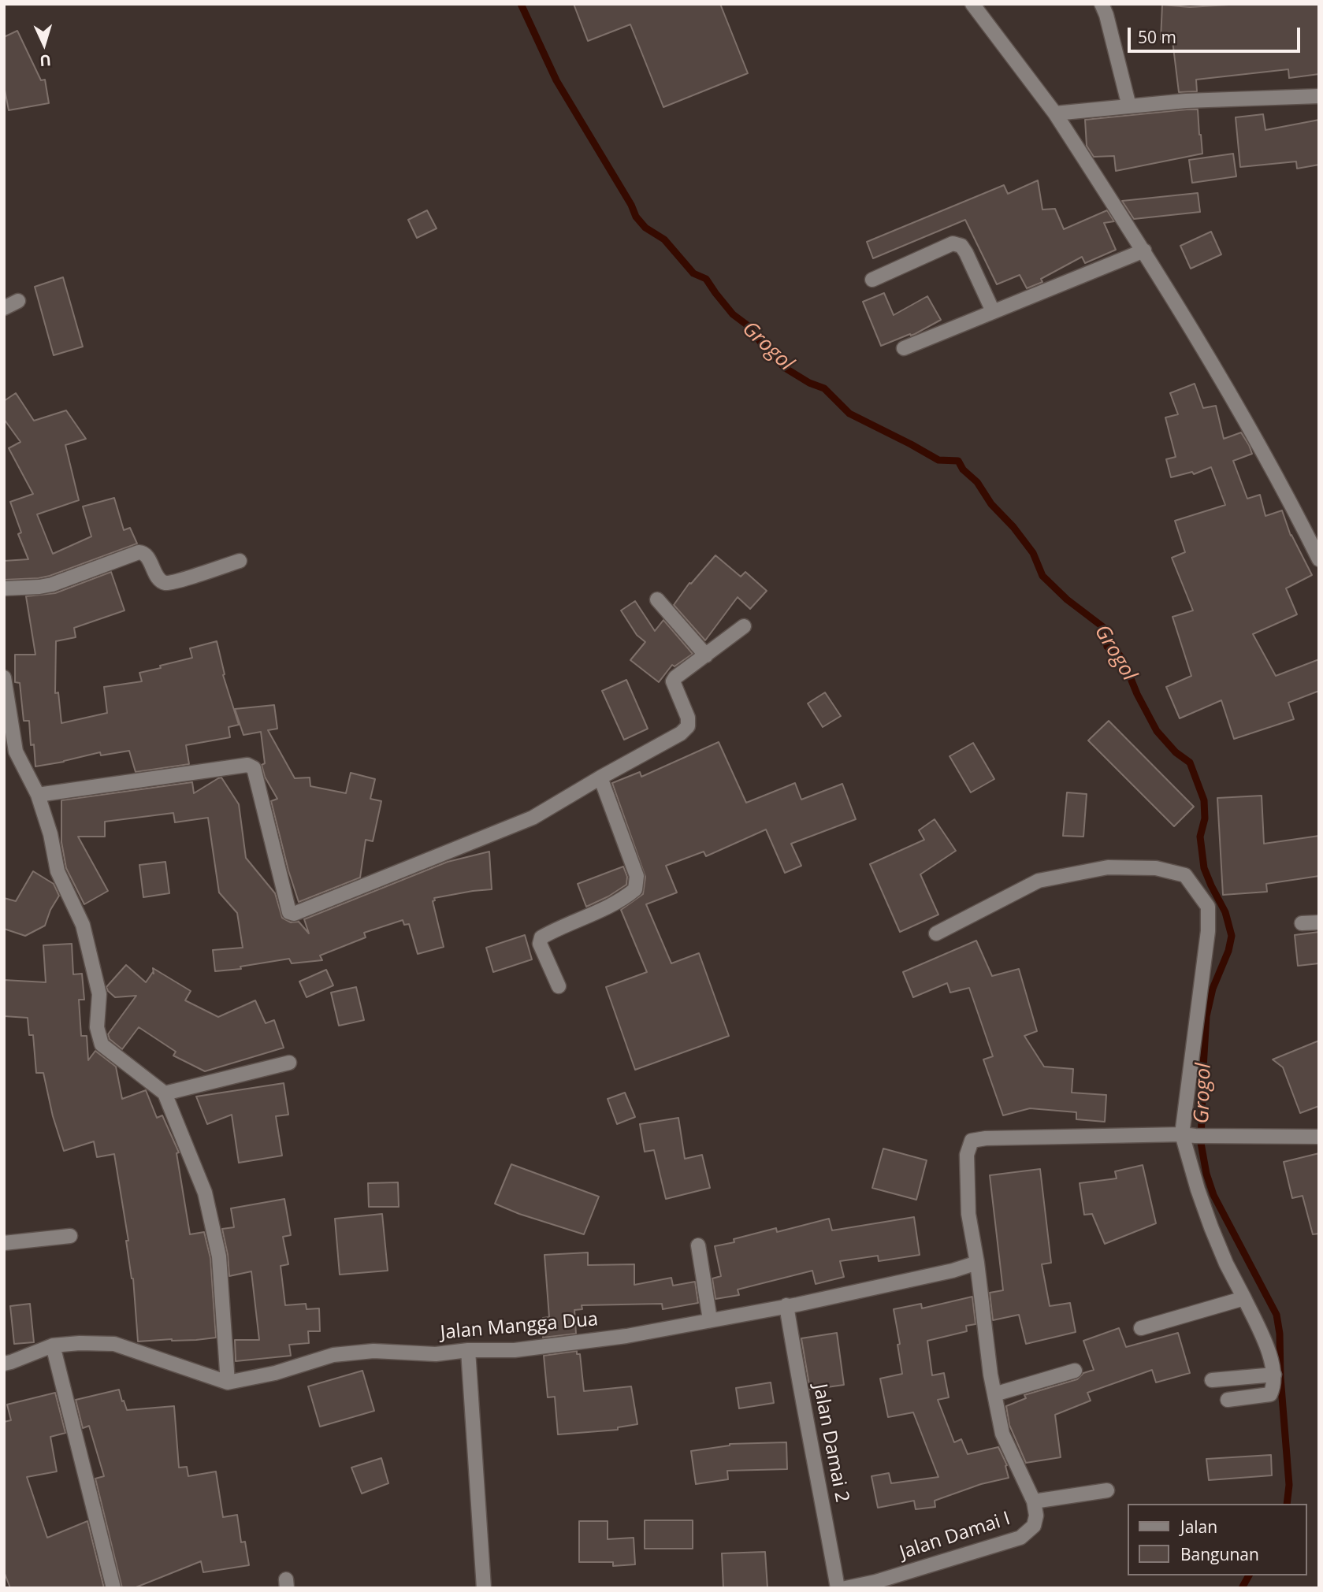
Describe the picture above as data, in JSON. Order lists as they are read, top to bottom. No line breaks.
{"streets":{"street":["Jalan Mangga Dua","Jalan Damai 2","Jalan Damai I"]},"crossings":[["Jalan Mangga Dua","Jalan Damai 2"],["Jalan Mangga Dua","Jalan Damai I"]],"water":["Grogol"],"legend":["Jalan","Bangunan"],"scale_bar":"50 m","north":"bottom"}
